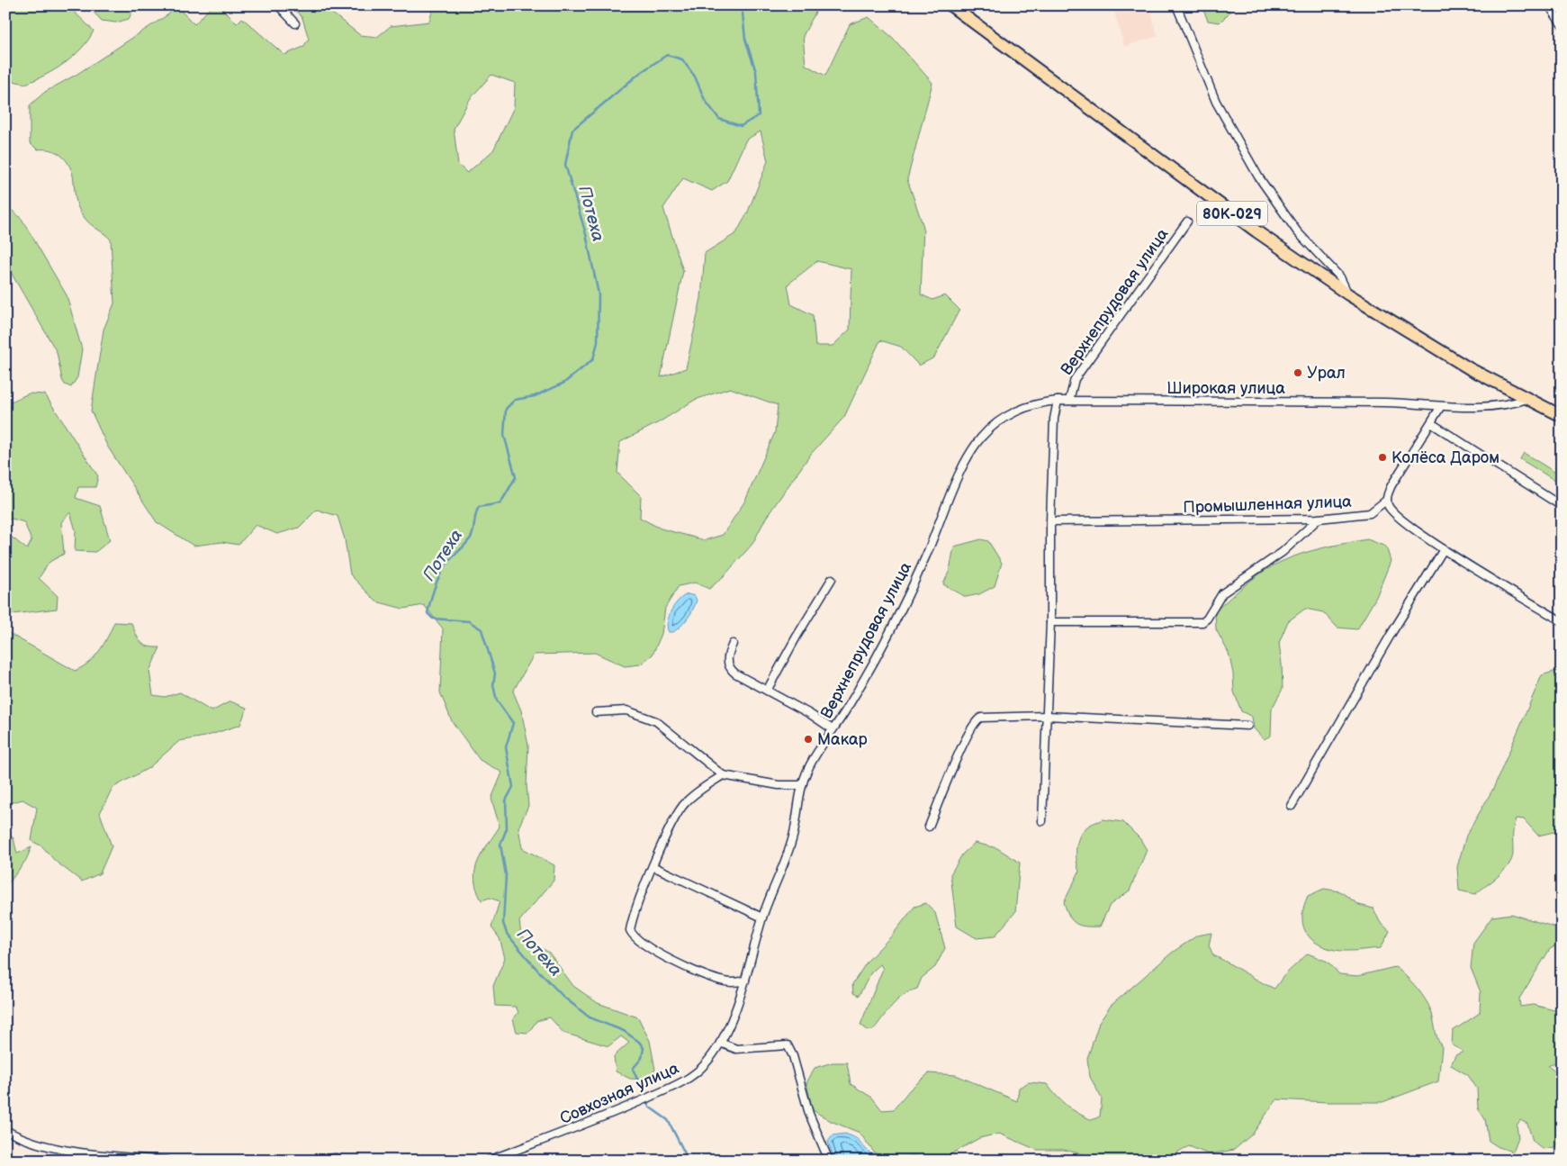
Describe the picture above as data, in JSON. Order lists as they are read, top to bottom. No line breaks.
{"streets":{"main road":["80К-029"],"street":["Верхнепрудовая улица","Широкая улица","Промышленная улица","Совхозная улица"]},"crossings":[["80К-029","Широкая улица"],["Верхнепрудовая улица","Широкая улица"],["Верхнепрудовая улица","Совхозная улица"]],"water":["Потеха"],"places":["Урал","Колёса Даром","Макар"]}
